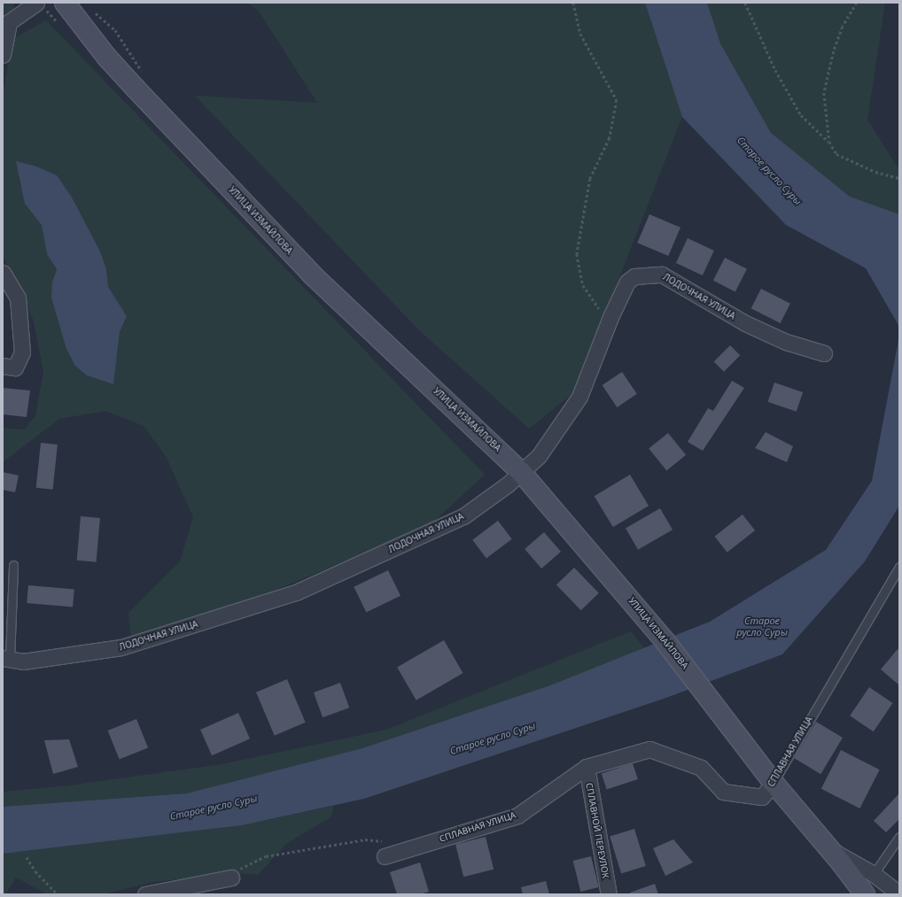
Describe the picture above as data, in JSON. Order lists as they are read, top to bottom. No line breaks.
{"streets":{"main road":["УЛИЦА ИЗМАЙЛОВА"],"street":["ЛОДОЧНАЯ УЛИЦА","СПЛАВНАЯ УЛИЦА","СПЛАВНОЙ ПЕРЕУЛОК"]},"crossings":[["УЛИЦА ИЗМАЙЛОВА","ЛОДОЧНАЯ УЛИЦА"],["УЛИЦА ИЗМАЙЛОВА","СПЛАВНАЯ УЛИЦА"],["СПЛАВНАЯ УЛИЦА","СПЛАВНОЙ ПЕРЕУЛОК"]],"water":["Старое русло Суры"]}
